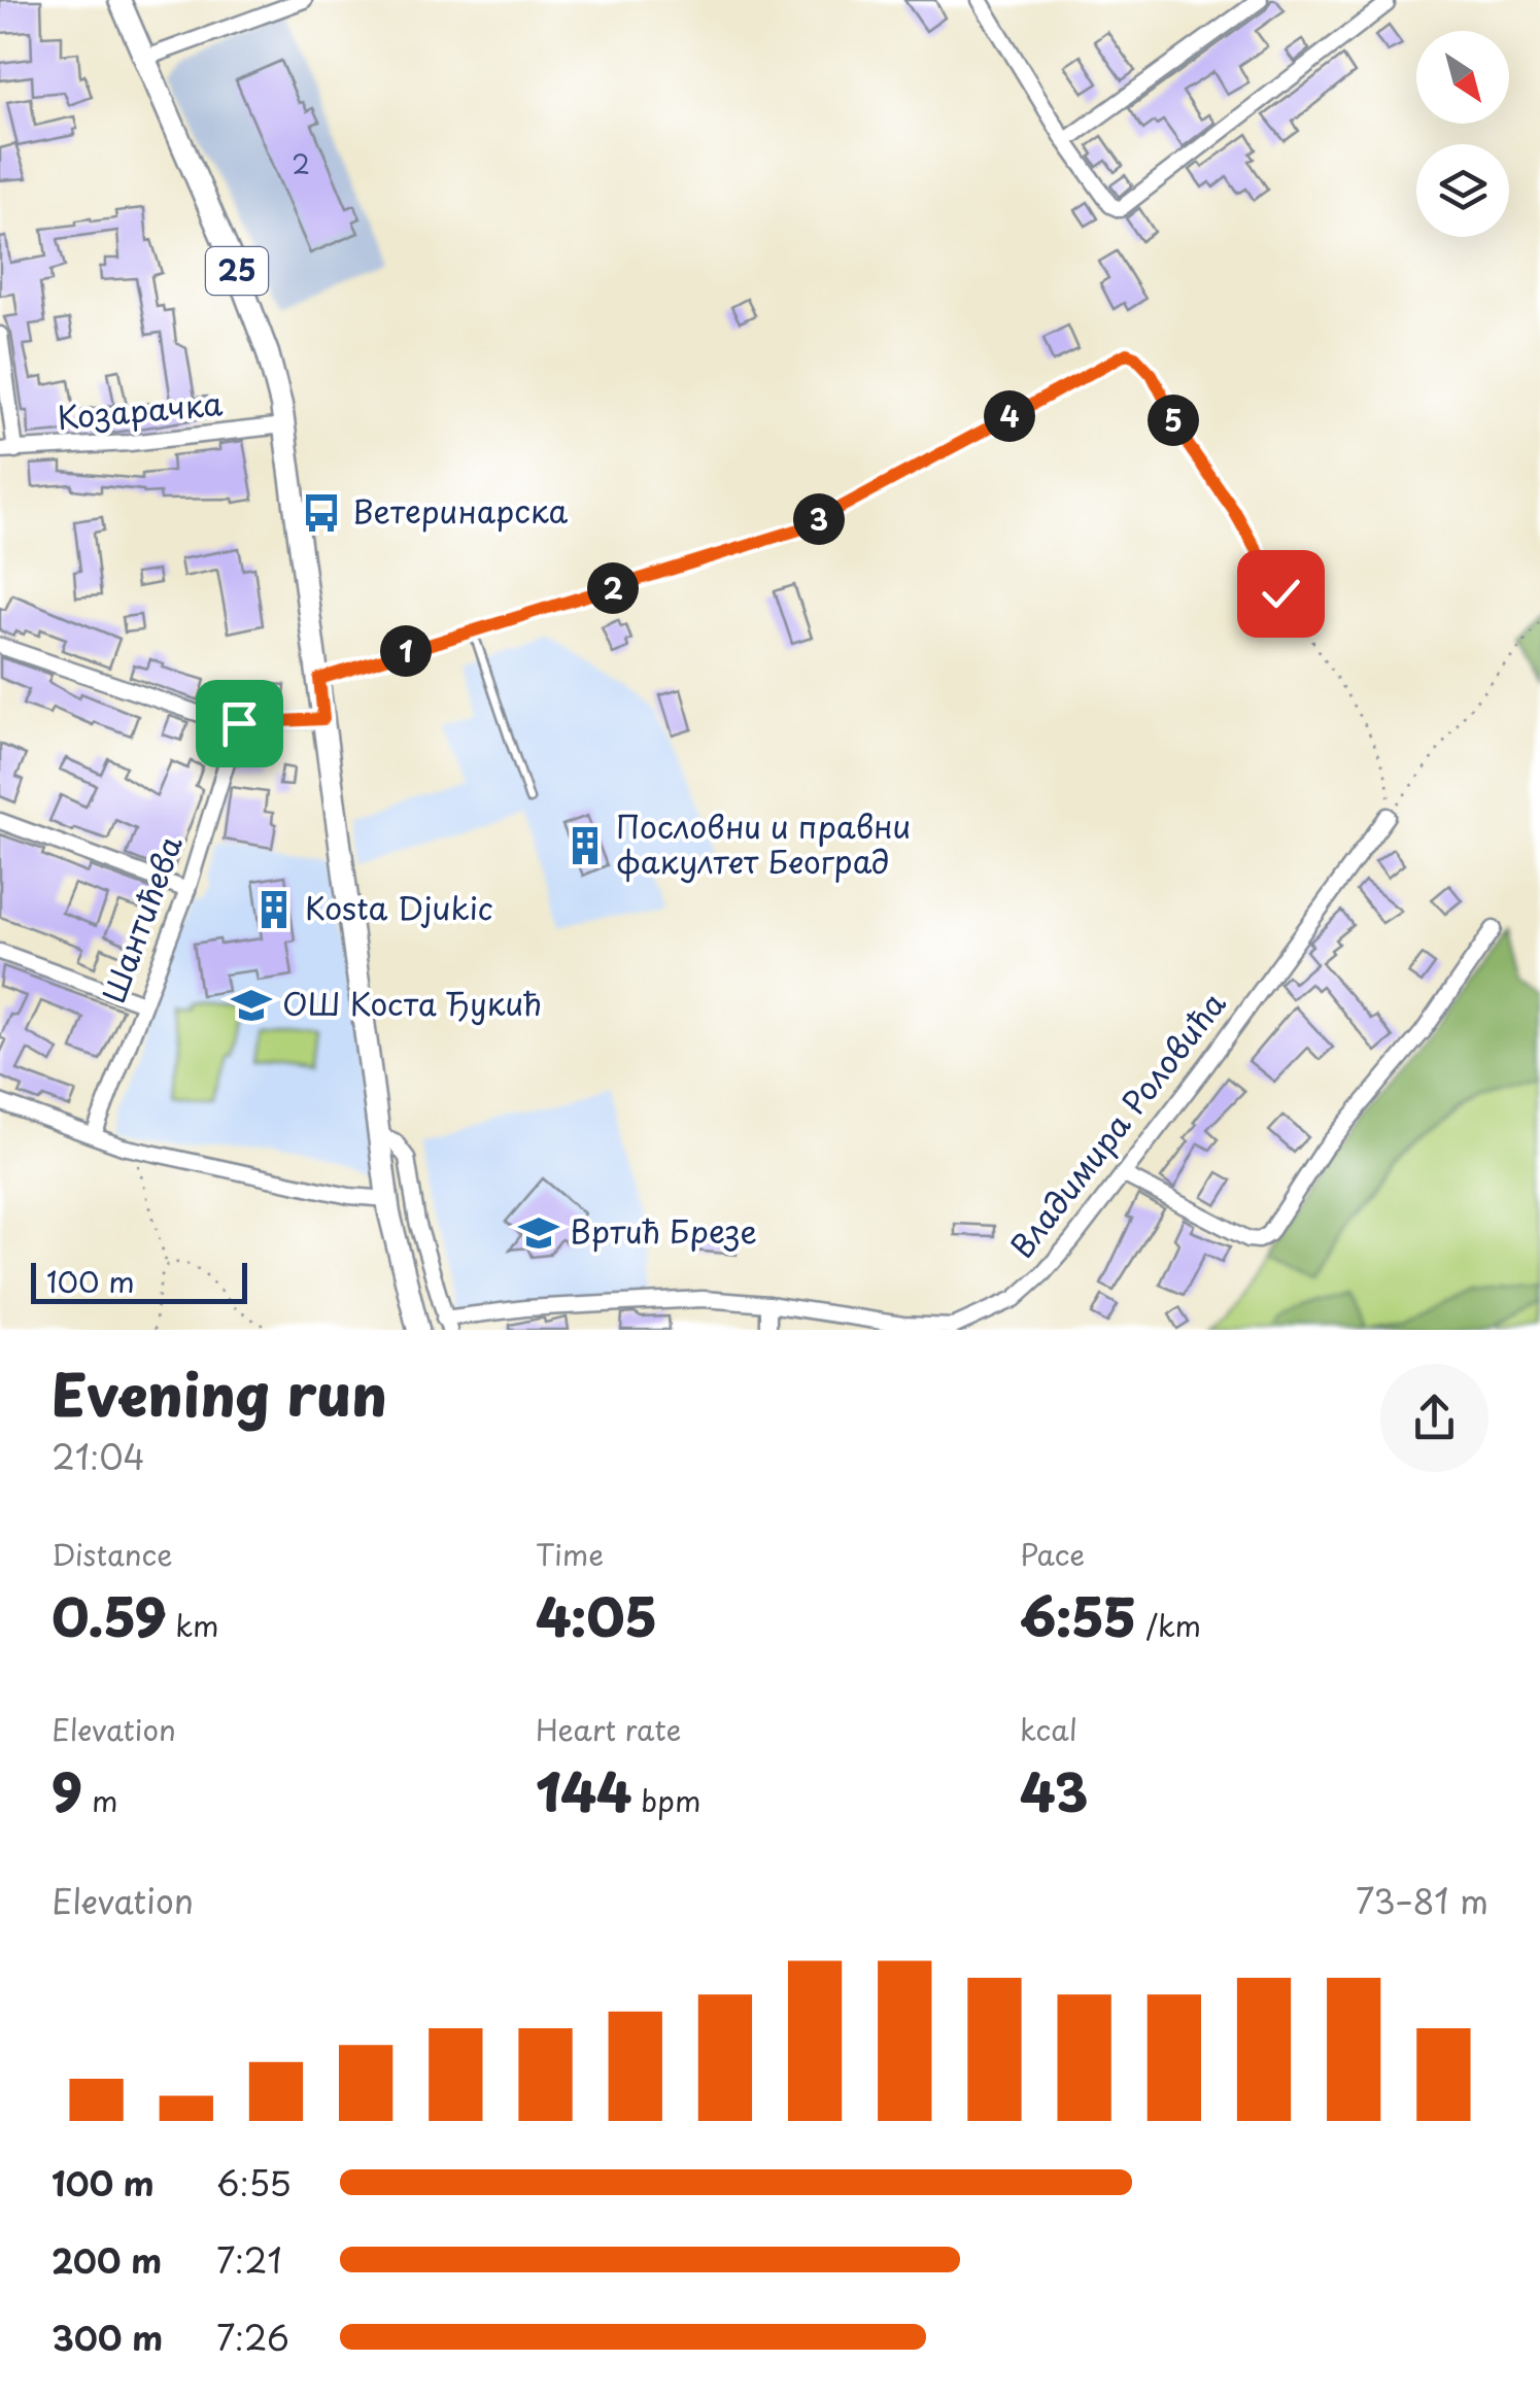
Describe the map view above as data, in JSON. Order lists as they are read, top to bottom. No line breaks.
{"streets":{"main road":["25"],"street":["Козарачка","Шантићева","Владимира Роловића"]},"crossings":[["25","Козарачка"]],"places":{"bus stop":["Ветеринарска"],"building":["Пословни и правни факултет Београд","Kosta Djukic"],"school or university":["ОШ Коста Ђукић","Вртић Брезе"]},"house_numbers":["2"],"scale_bar":"100 m","north":"bottom right","page":{"pins":["4","5","3","2","1"],"scale":"100 m","heading":["Evening run","21:04"],"stats":[["Distance","0.59 km"],["Time","4:05"],["Pace","6:55 /km"],["Elevation","9 m"],["Heart rate","144 bpm"],["kcal","43"]],"chart":["Elevation","73–81 m"],"list":[{"name":"100 m","note":"6:55"},{"name":"200 m","note":"7:21"},{"name":"300 m","note":"7:26"}]}}
